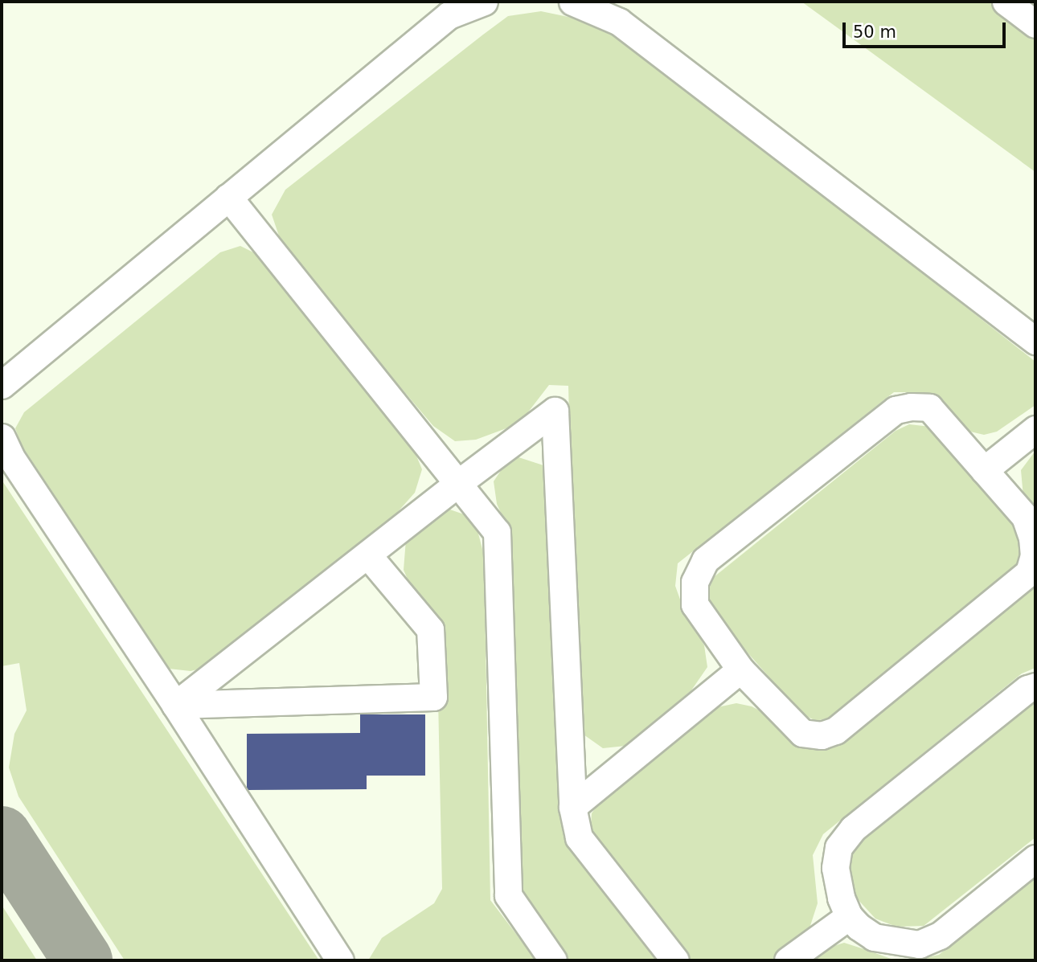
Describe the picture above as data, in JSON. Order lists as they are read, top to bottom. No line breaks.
{"scale_bar":"50 m"}
